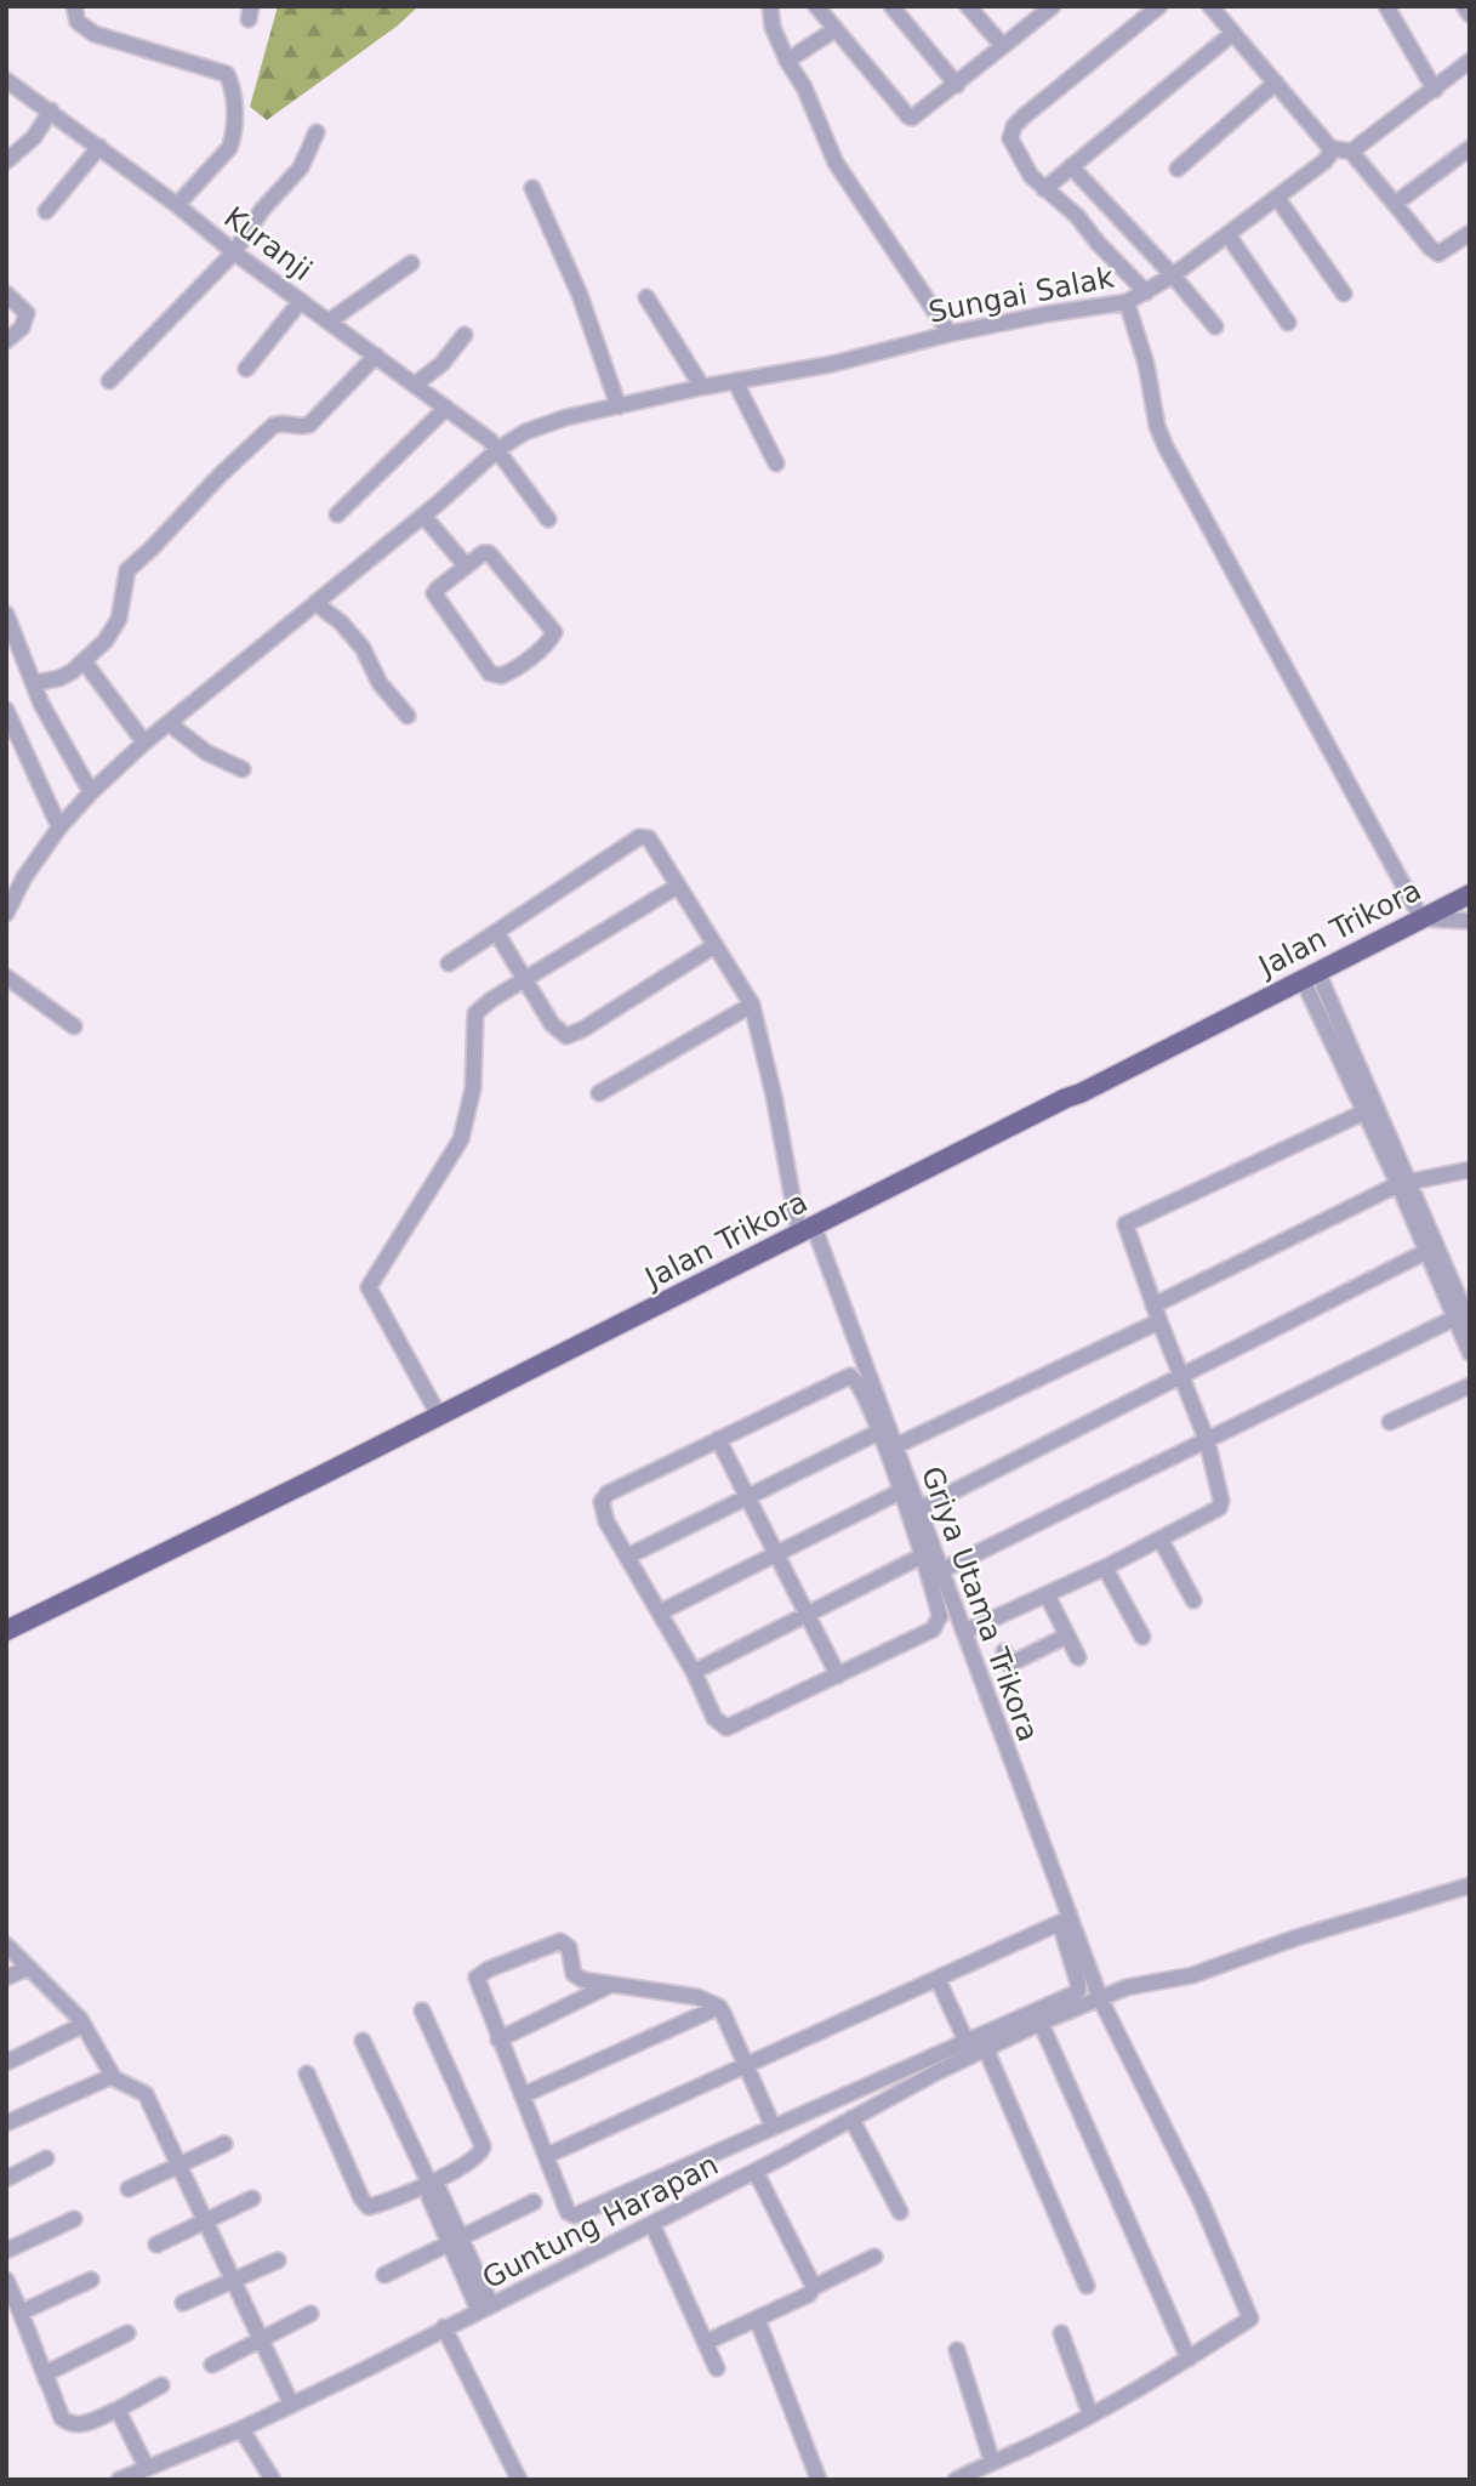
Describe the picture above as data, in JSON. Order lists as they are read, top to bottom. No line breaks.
{"streets":{"main road":["Jalan Trikora"],"street":["Kuranji","Sungai Salak","Griya Utama Trikora","Guntung Harapan"]},"crossings":[["Kuranji","Sungai Salak"],["Jalan Trikora","Griya Utama Trikora"],["Griya Utama Trikora","Guntung Harapan"]]}
